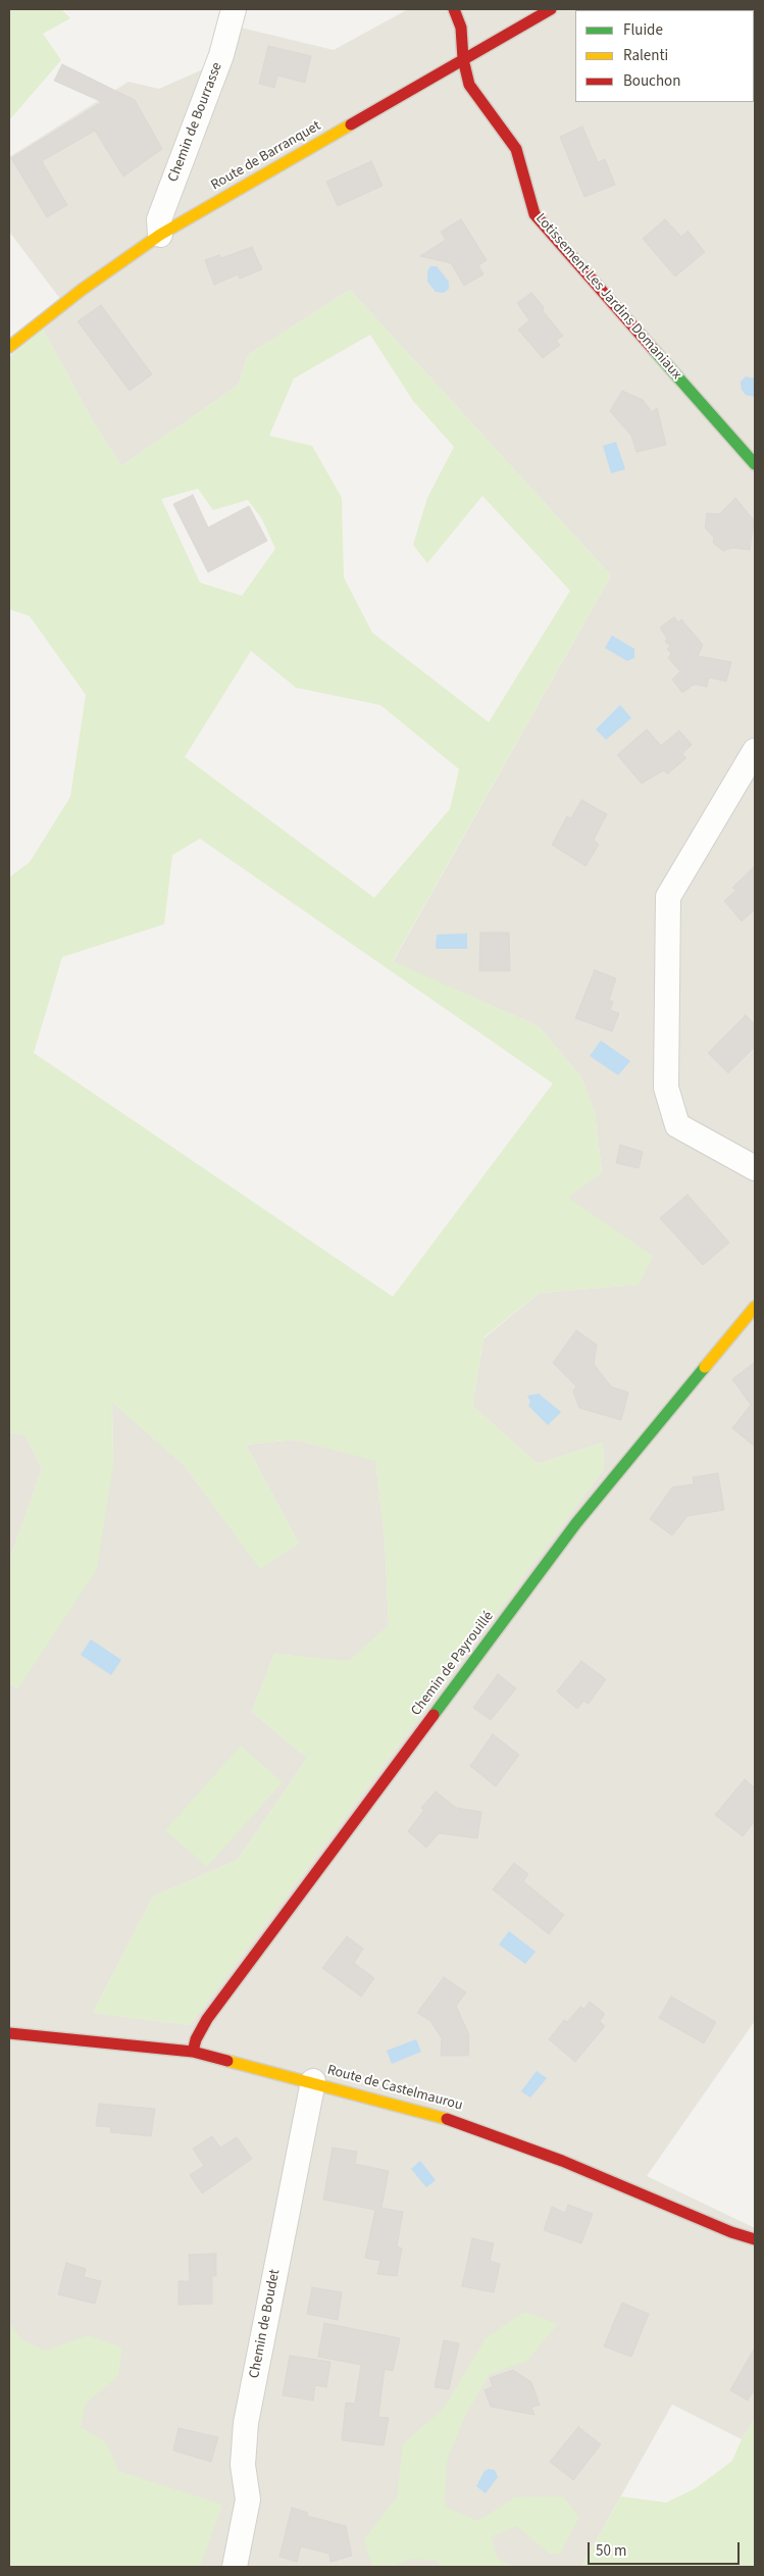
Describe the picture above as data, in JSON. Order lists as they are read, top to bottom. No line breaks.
{"streets":{"street":["Chemin de Bourrasse","Route de Barranquet","Lotissement Les Jardins Domaniaux","Chemin de Payrouillé","Route de Castelmaurou","Chemin de Boudet"]},"crossings":[["Chemin de Bourrasse","Route de Barranquet"],["Route de Barranquet","Lotissement Les Jardins Domaniaux"],["Chemin de Payrouillé","Route de Castelmaurou"],["Route de Castelmaurou","Chemin de Boudet"]],"legend":["Fluide","Ralenti","Bouchon"],"scale_bar":"50 m"}
